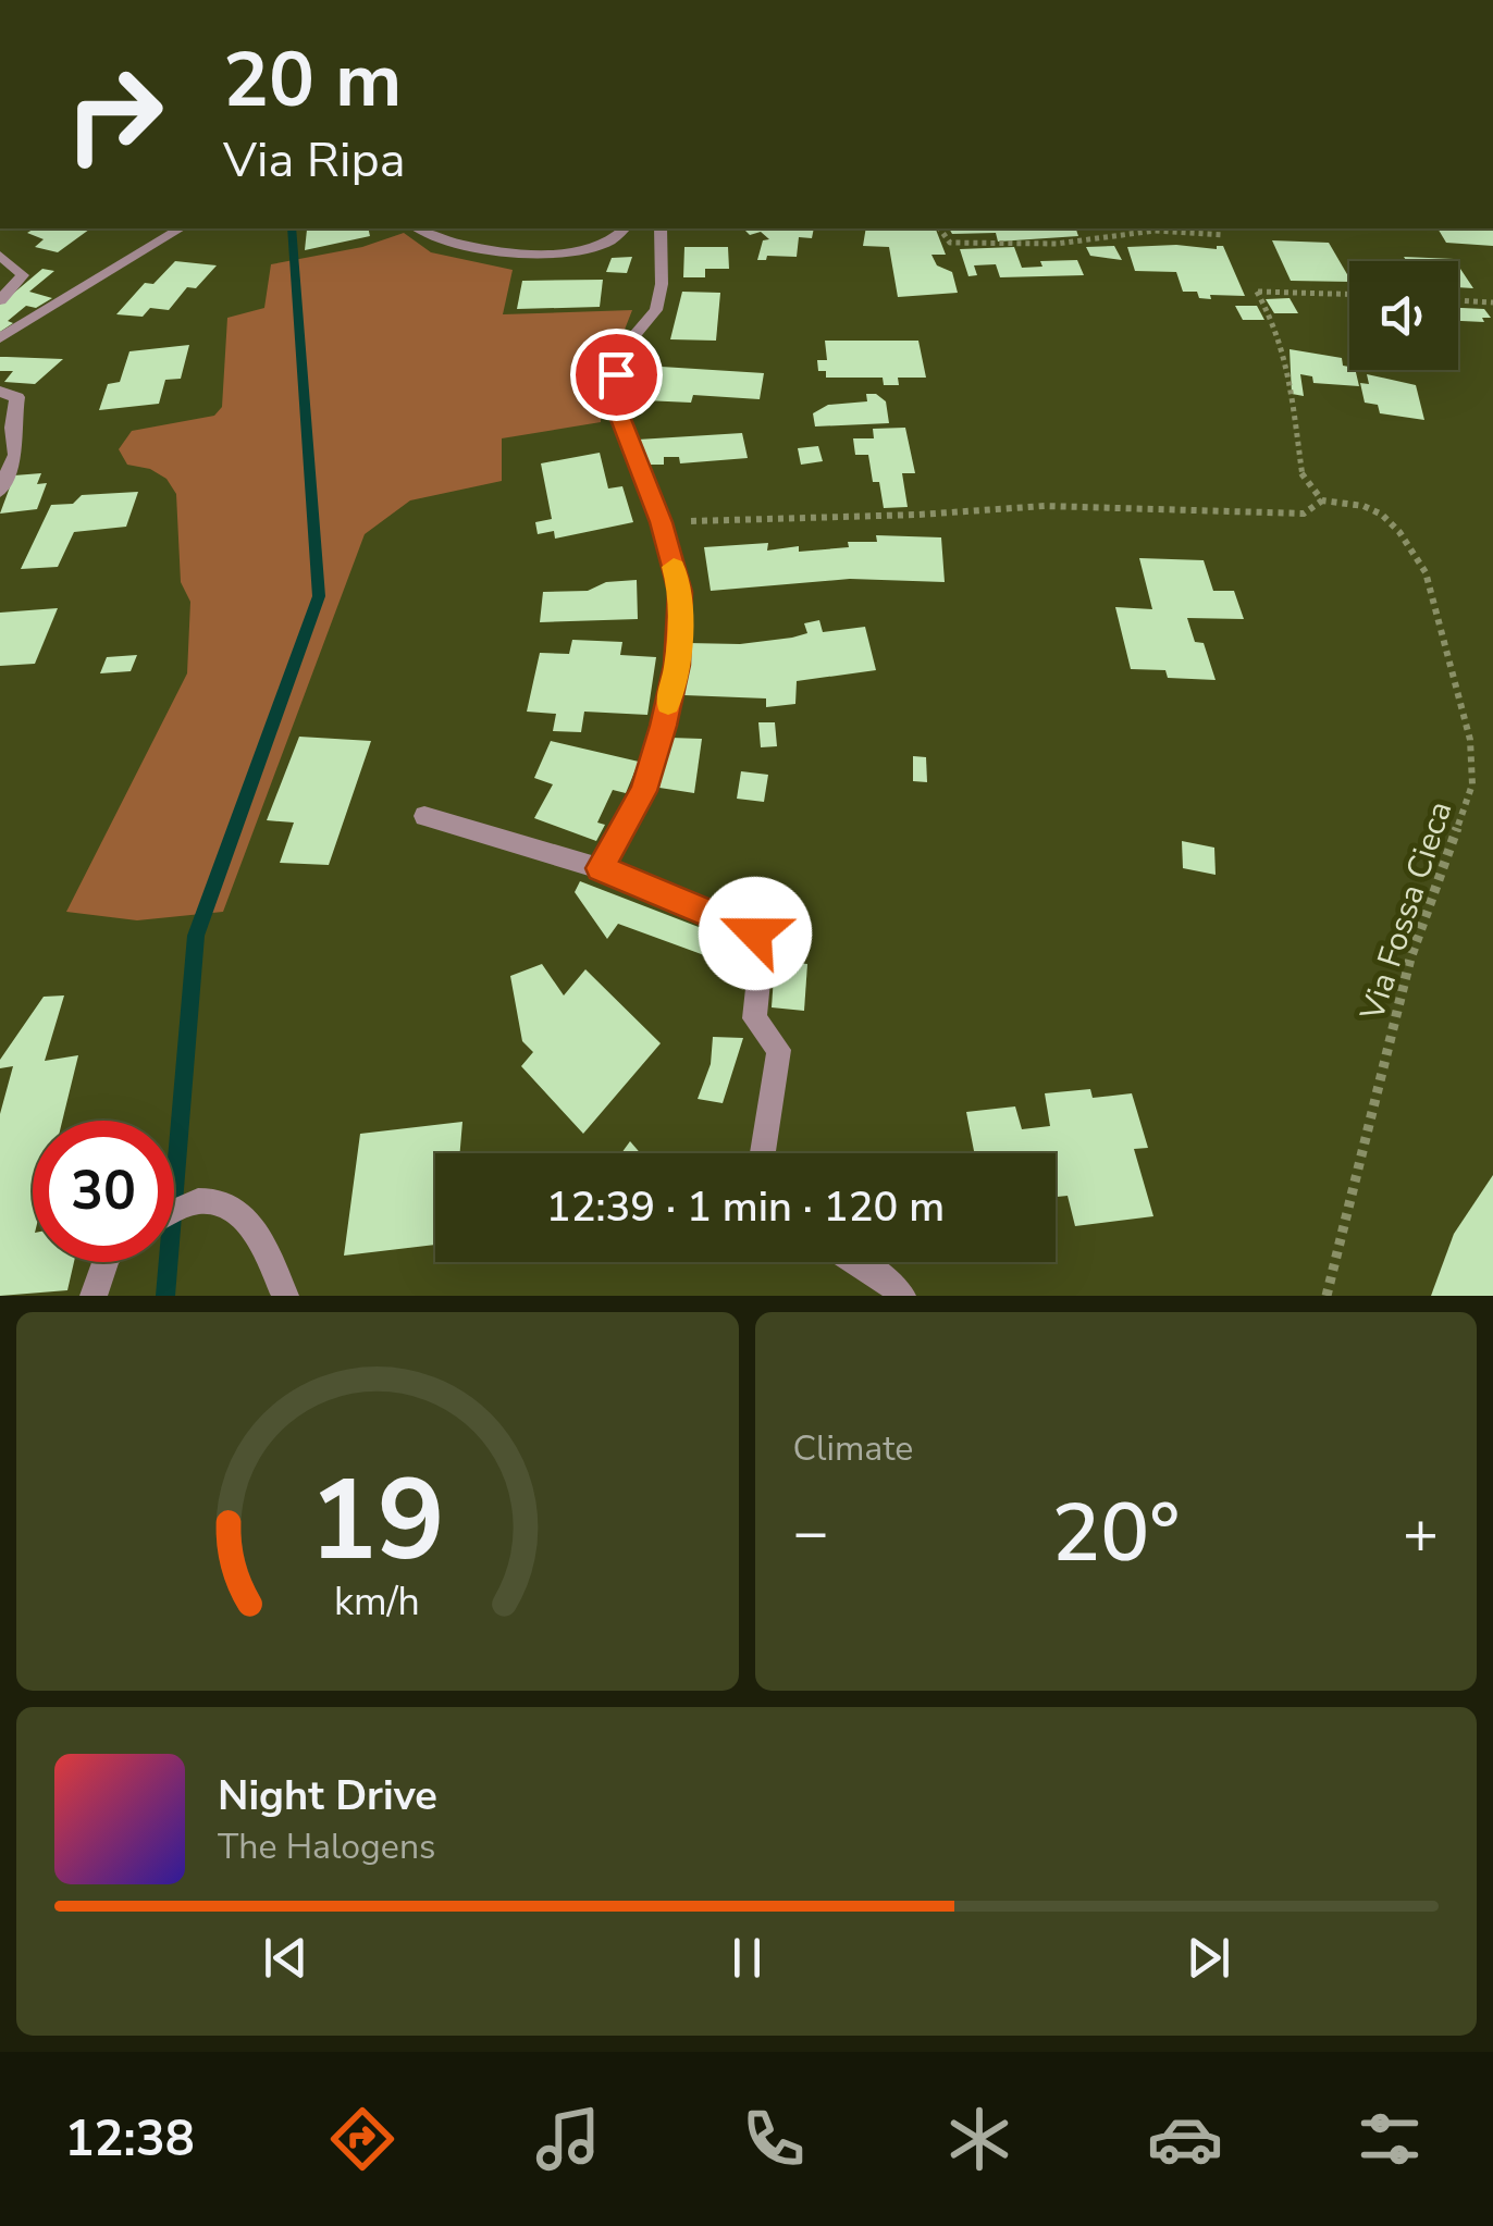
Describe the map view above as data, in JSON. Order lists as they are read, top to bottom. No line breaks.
{"streets":{"path":["Via Fossa Cieca"]},"page":{"turn":["20 m","Via Ripa"],"limit":"30","trip":"12:39 · 1 min · 120 m","tile":"Climate","heat":["−","20°","+"],"song":["Night Drive","The Halogens"],"tabs":"12:38","gauge":["19","km/h"]}}
